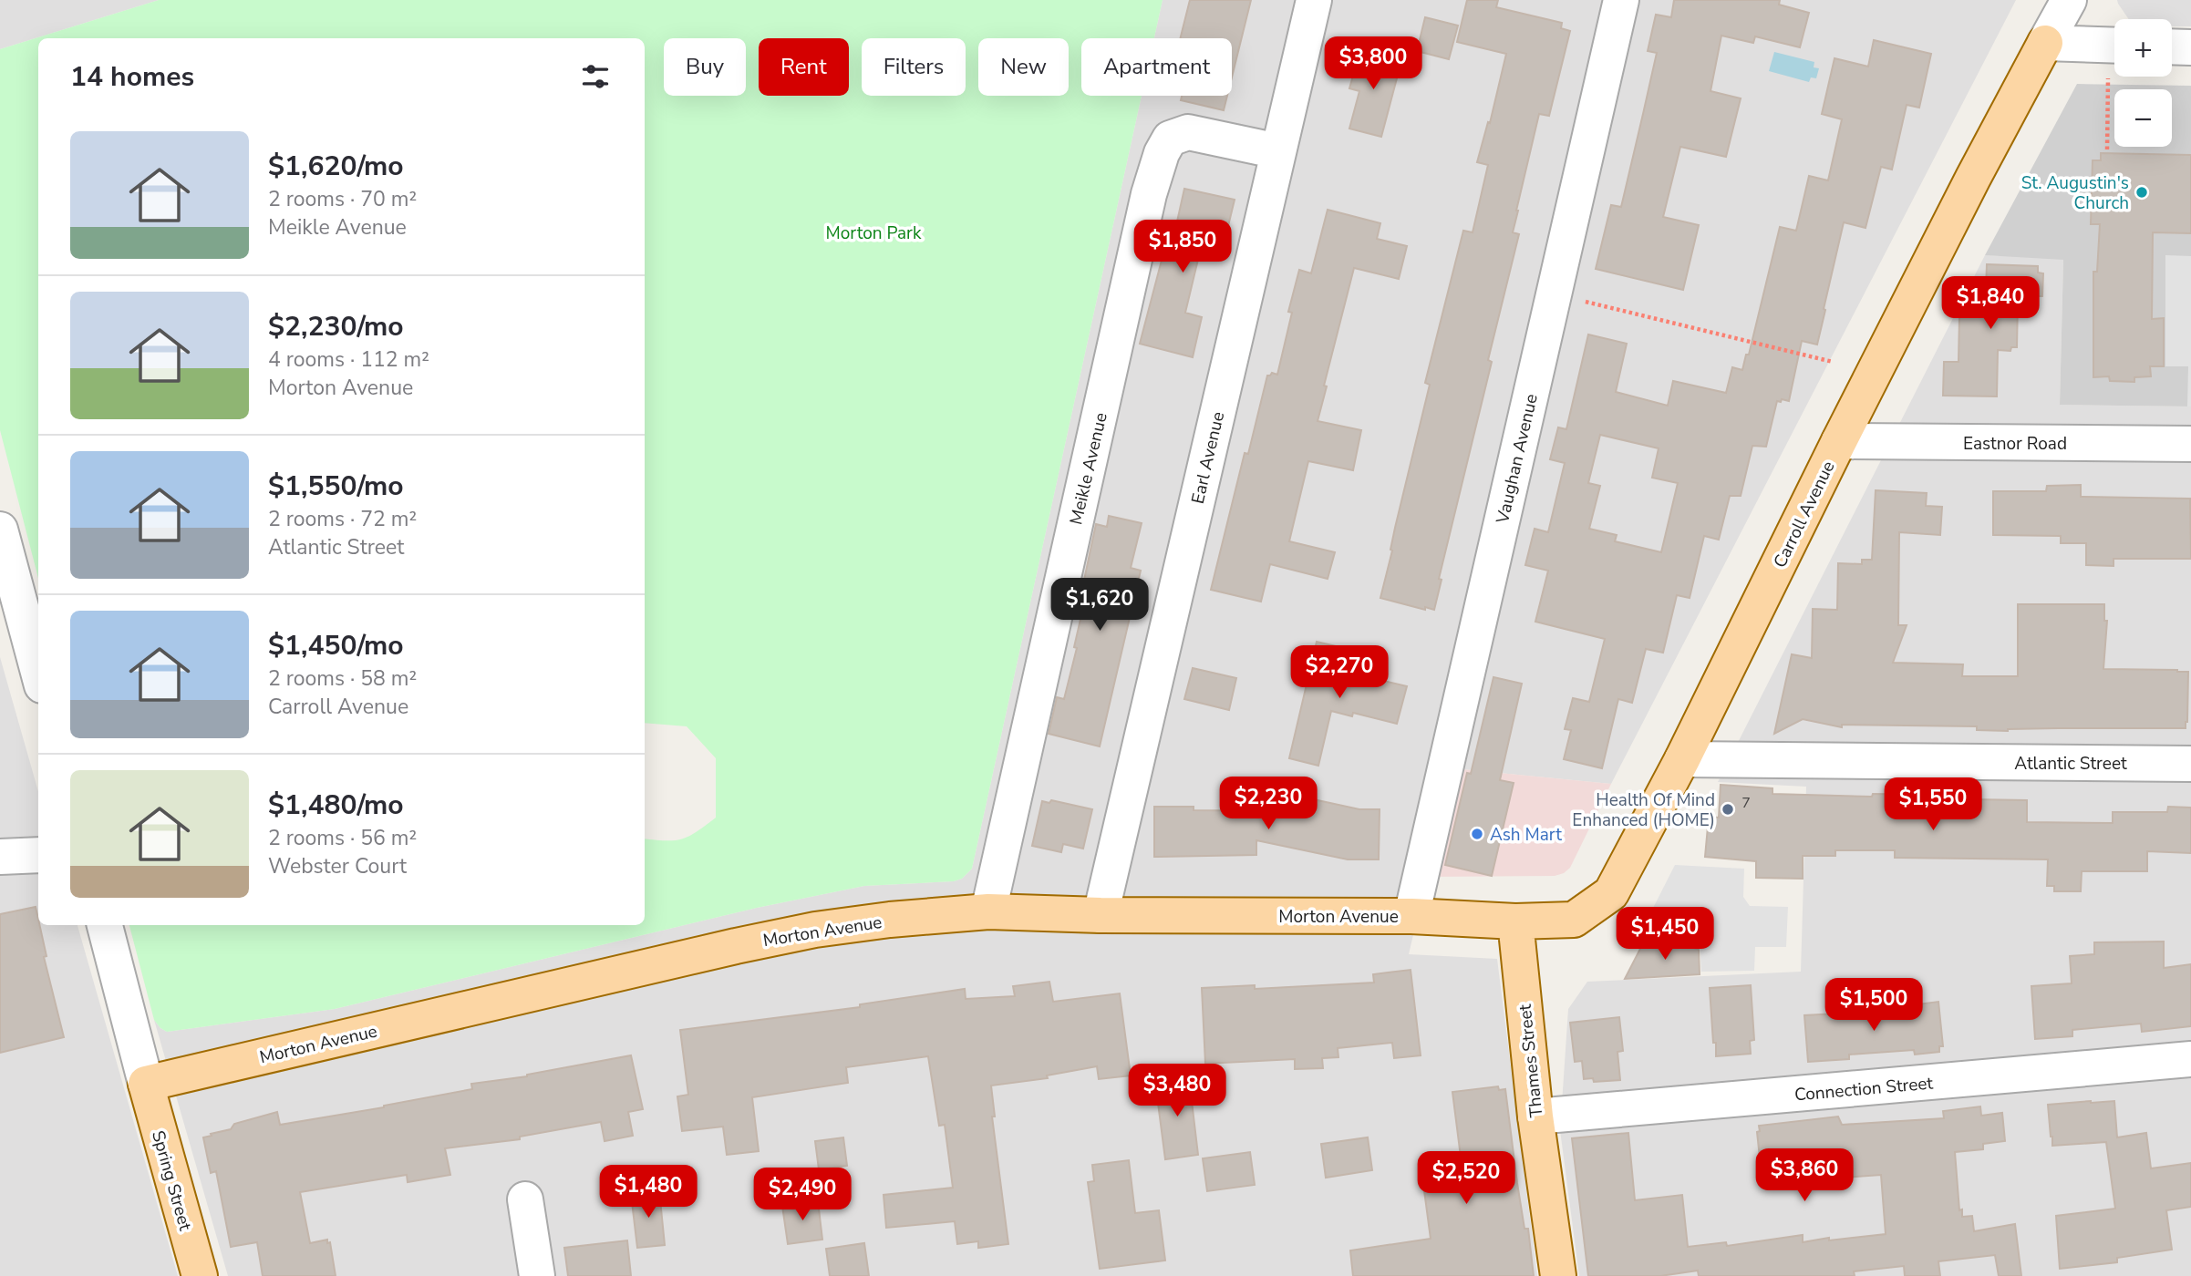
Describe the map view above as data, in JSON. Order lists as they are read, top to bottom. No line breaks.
{"streets":{"main road":["Carroll Avenue","Morton Avenue","Thames Street","Spring Street"],"street":["Eastnor Road","Earl Avenue","Vaughan Avenue","Meikle Avenue","Atlantic Street","Connection Street"]},"crossings":[["Eastnor Road","Carroll Avenue"],["Earl Avenue","Meikle Avenue"],["Earl Avenue","Morton Avenue"],["Vaughan Avenue","Morton Avenue"],["Meikle Avenue","Morton Avenue"],["Carroll Avenue","Atlantic Street"],["Carroll Avenue","Morton Avenue"],["Carroll Avenue","Thames Street"],["Morton Avenue","Thames Street"],["Morton Avenue","Spring Street"],["Thames Street","Connection Street"]],"parks":["Morton Park"],"places":["St. Augustin's Church","Health Of Mind Enhanced (HOME)","Ash Mart"],"house_numbers":["7"],"page":{"map_buttons":["+","−"],"price":["$3,800","$1,850","$1,840","$1,620","$2,270","$2,230","$1,550","$1,450","$1,500","$3,480","$3,860","$2,520","$1,480","$2,490"],"chip":["Buy","Rent","Filters","New","Apartment"],"heading":"14 homes","list":[{"name":"$1,620/mo","note":"2 rooms · 70 m² · Meikle Avenue"},{"name":"$2,230/mo","note":"4 rooms · 112 m² · Morton Avenue"},{"name":"$1,550/mo","note":"2 rooms · 72 m² · Atlantic Street"},{"name":"$1,450/mo","note":"2 rooms · 58 m² · Carroll Avenue"},{"name":"$1,480/mo","note":"2 rooms · 56 m² · Webster Court"}]}}
